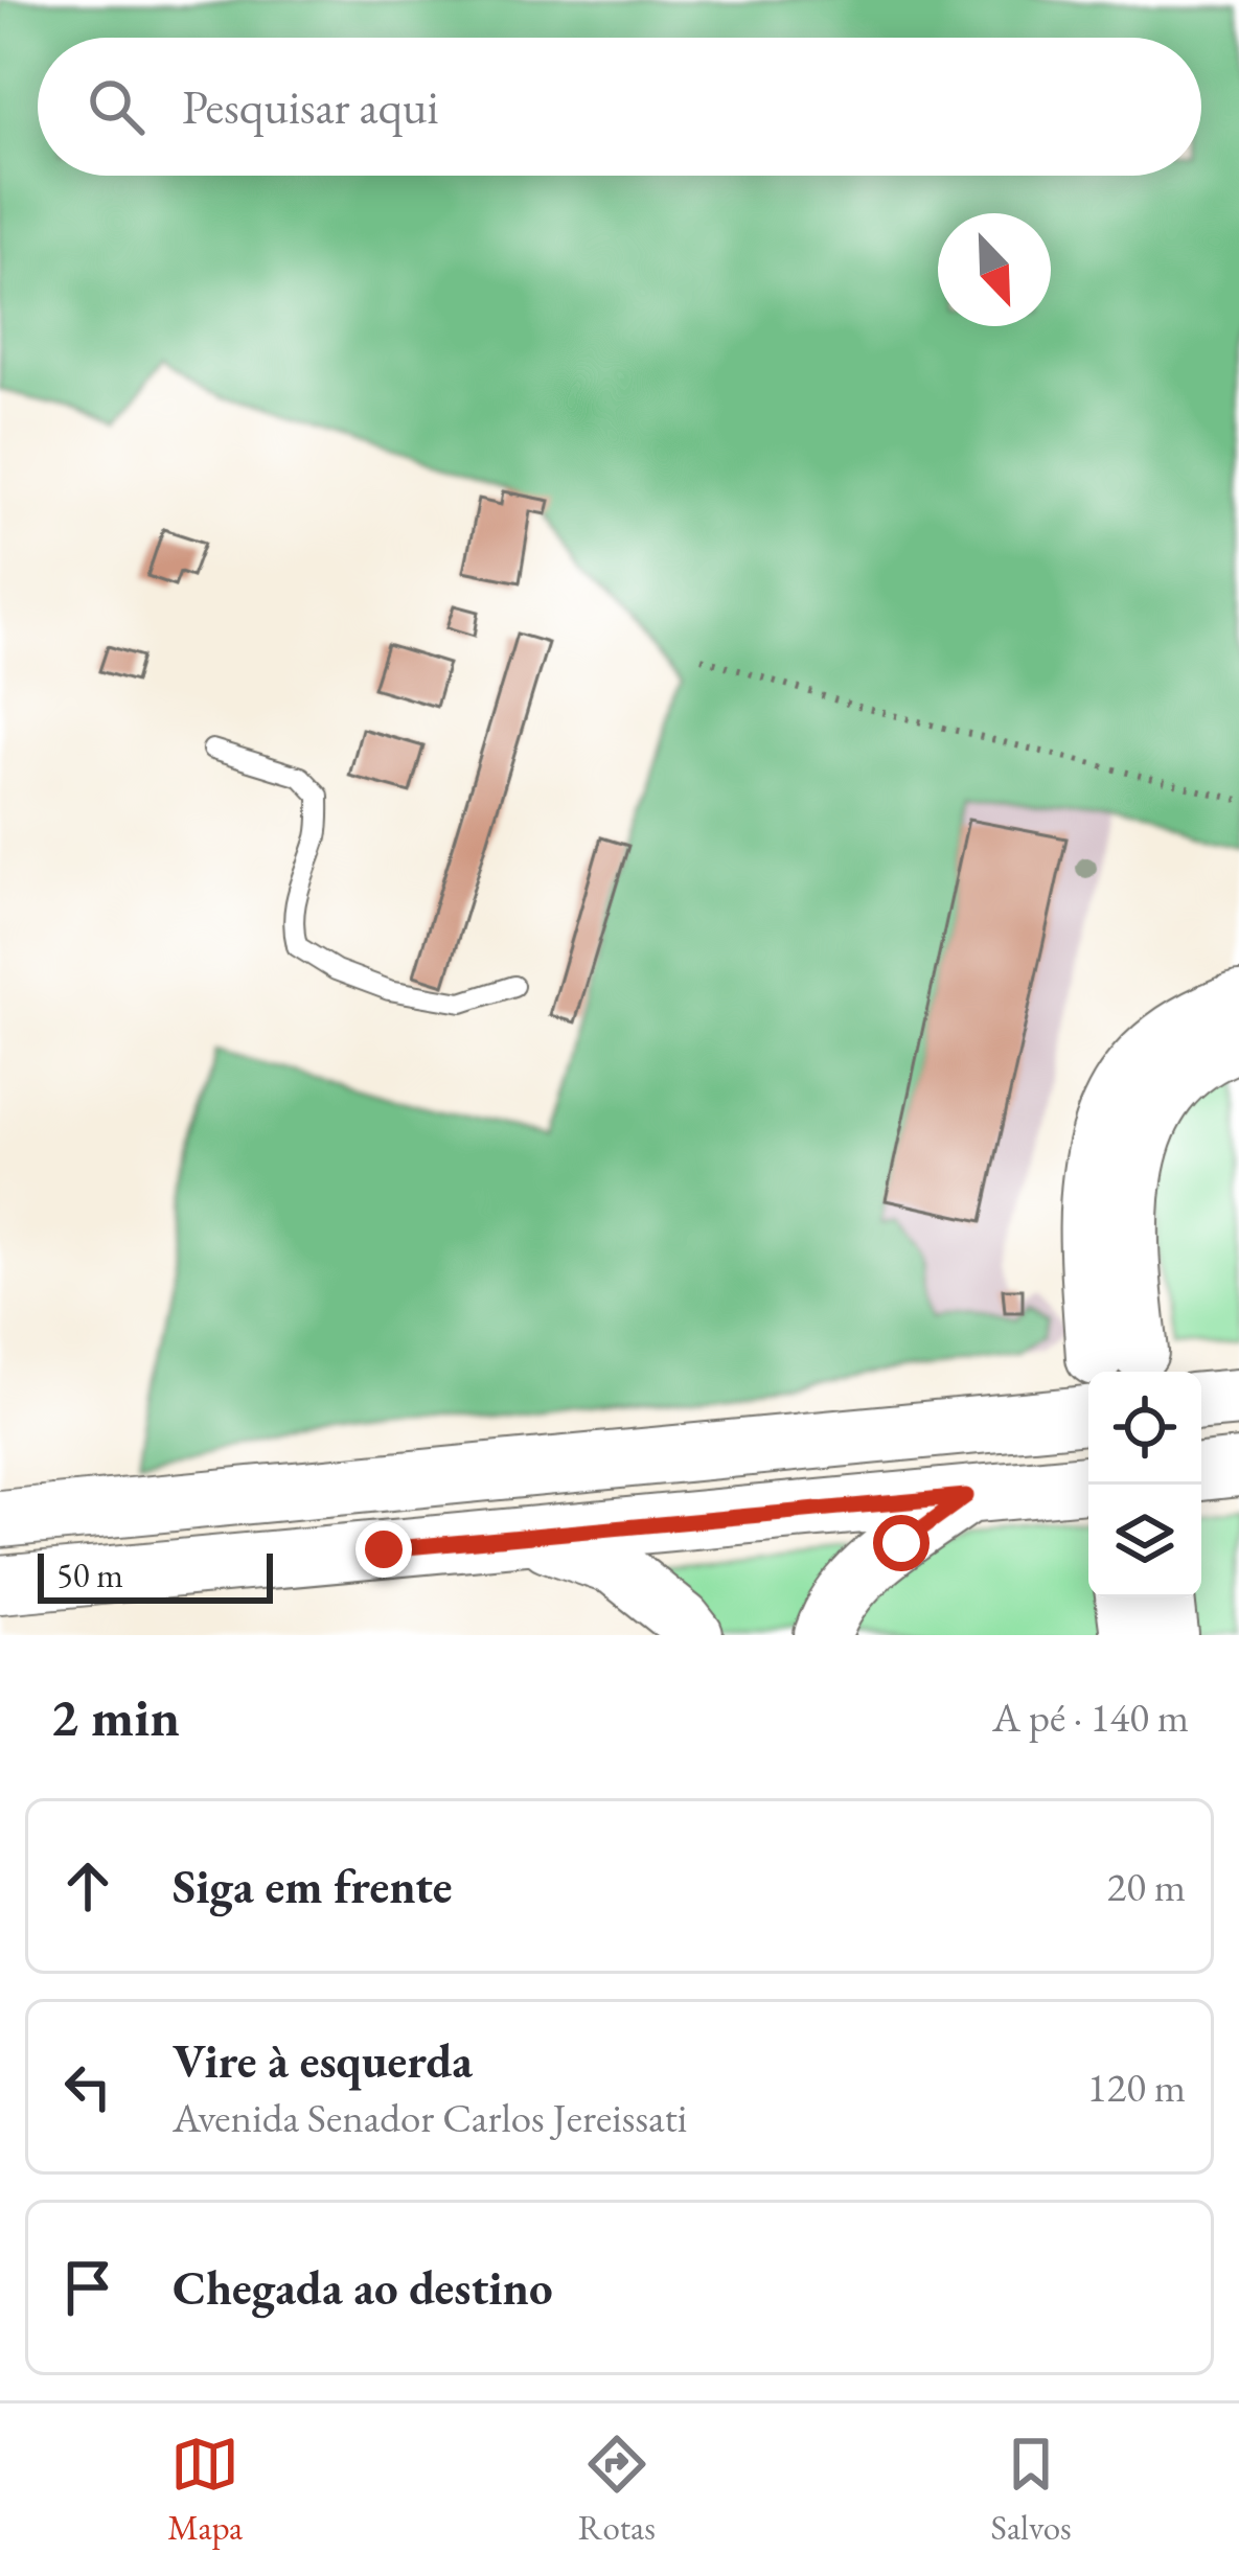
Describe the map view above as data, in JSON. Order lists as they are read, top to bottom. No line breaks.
{"scale_bar":"50 m","north":"bottom right","page":{"search":"Pesquisar aqui","scale":"50 m","heading":["2 min","A pé · 140 m"],"list":[["Siga em frente","20 m"],["Vire à esquerda","Avenida Senador Carlos Jereissati","120 m"],"Chegada ao destino"],"nav":["Mapa","Rotas","Salvos"]}}
